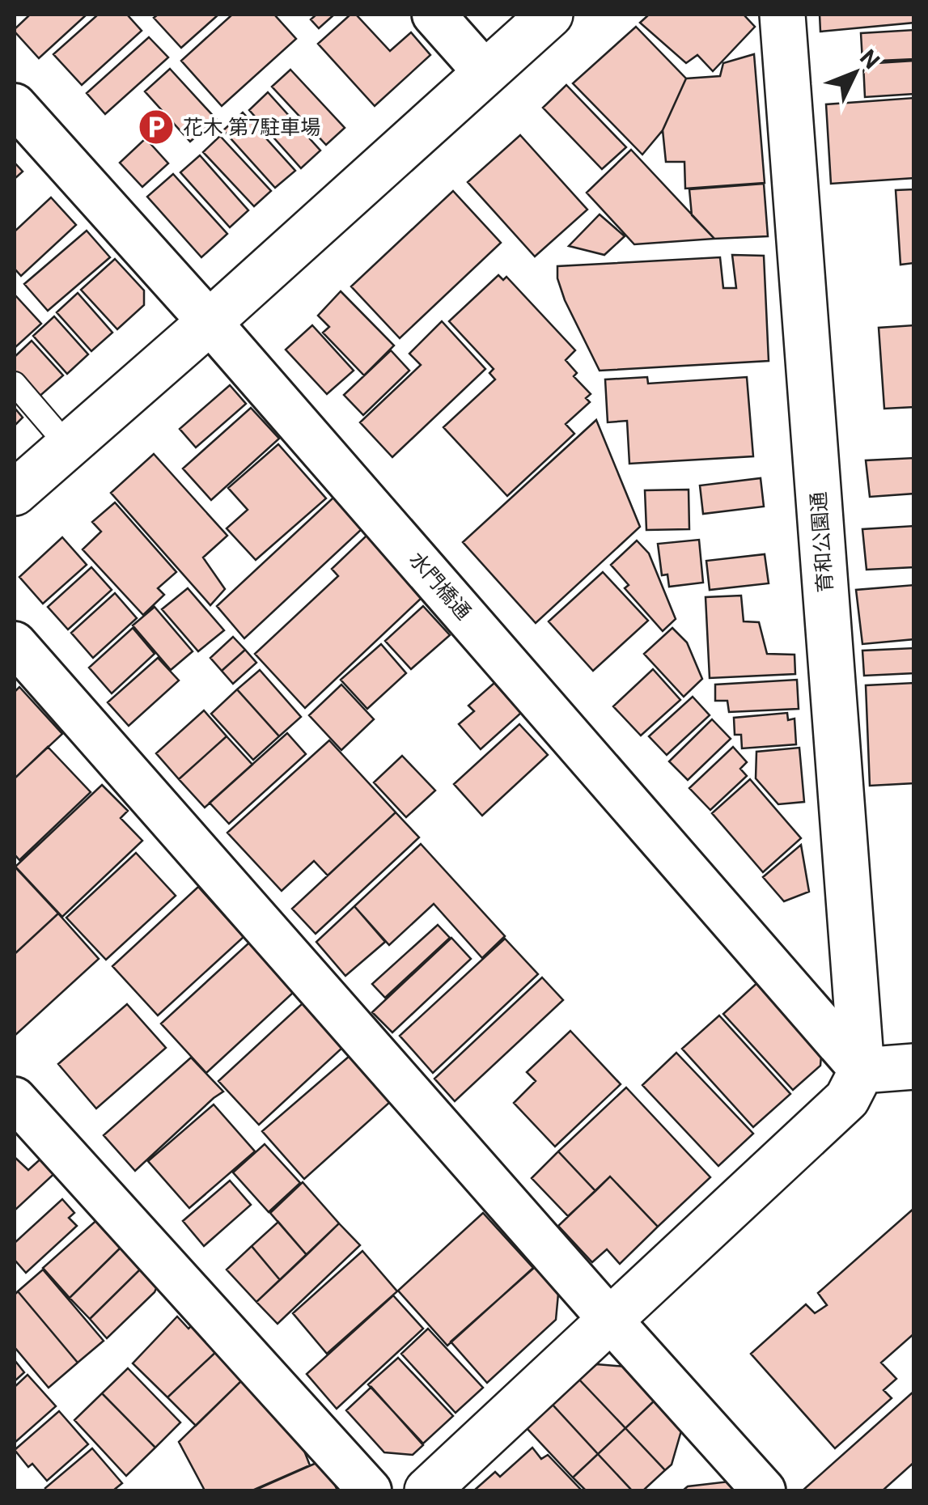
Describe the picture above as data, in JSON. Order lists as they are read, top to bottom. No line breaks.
{"streets":{"street":["育和公園通","水門橋通"]},"crossings":[["育和公園通","水門橋通"]],"places":{"parking":["花木 第7駐車場"]},"north":"top right"}
